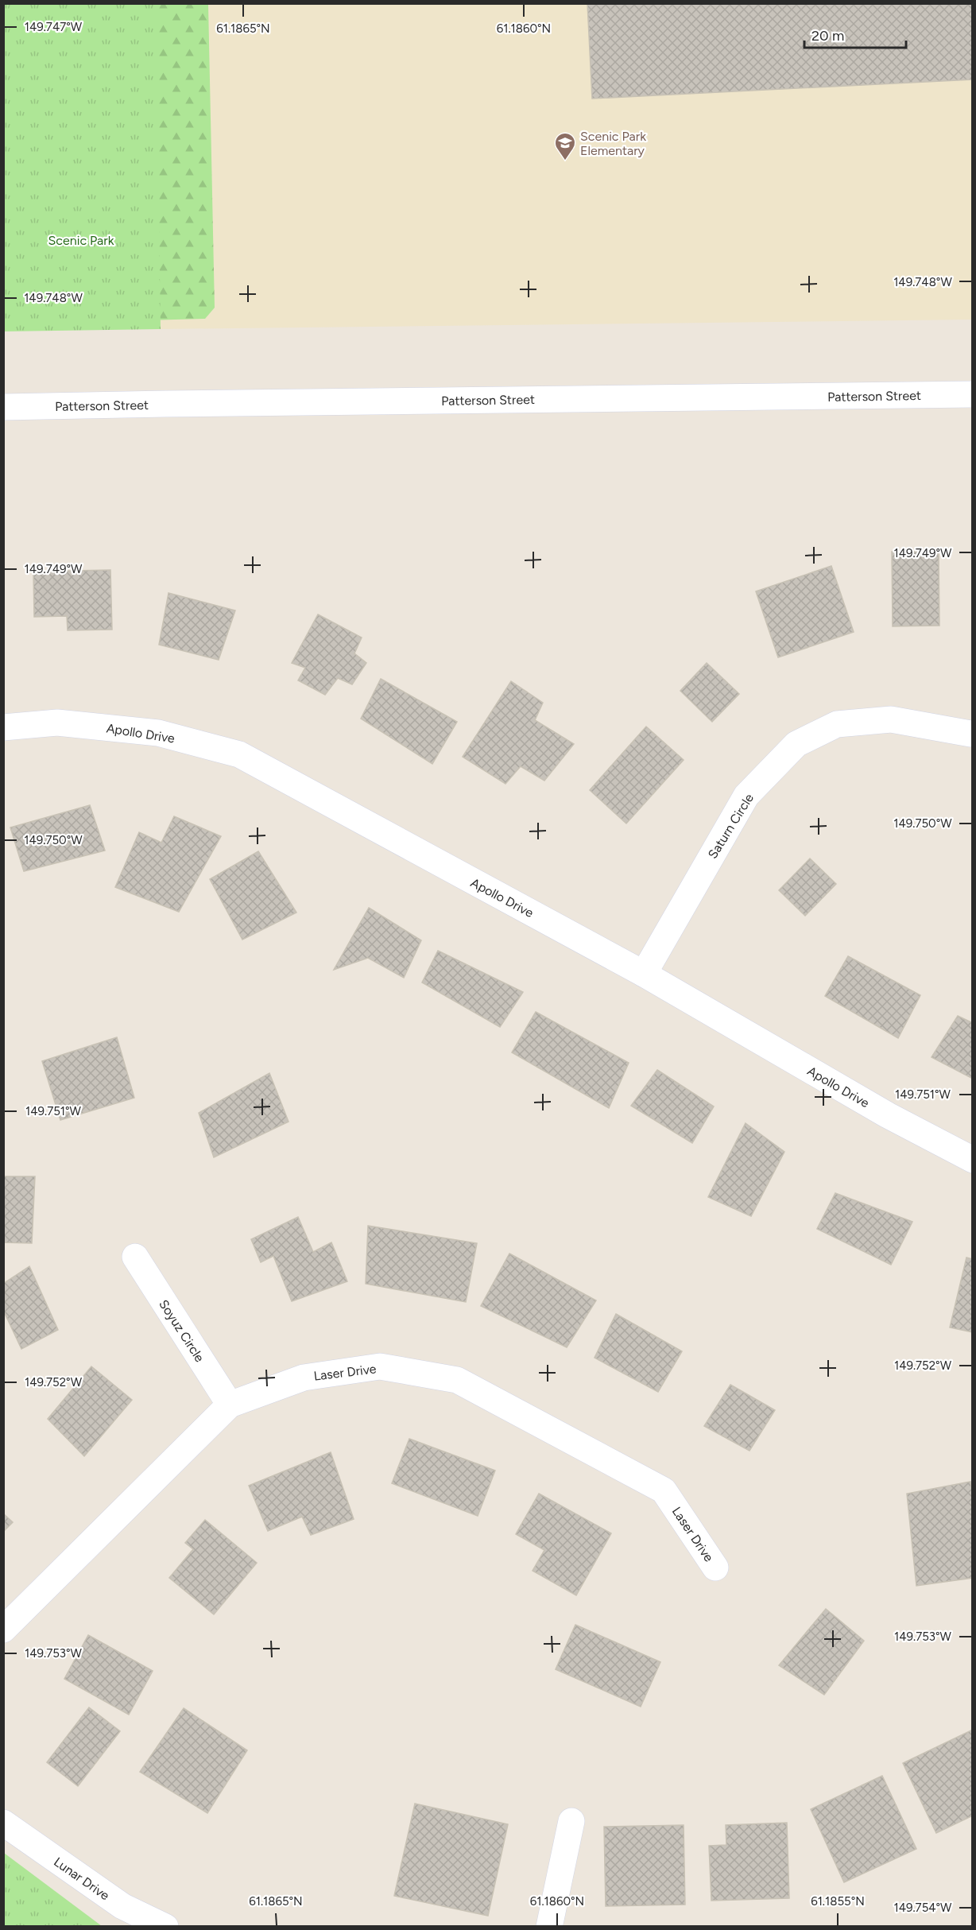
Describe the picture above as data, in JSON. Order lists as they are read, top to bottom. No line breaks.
{"streets":{"street":["Patterson Street","Apollo Drive","Saturn Circle","Soyuz Circle","Laser Drive","Lunar Drive"]},"crossings":[["Apollo Drive","Saturn Circle"],["Soyuz Circle","Laser Drive"]],"parks":["Scenic Park"],"places":{"school or university":["Scenic Park Elementary"]},"scale_bar":"20 m","coordinates":["149.747°W","61.1865°N","61.1860°N","149.748°W","149.749°W","149.750°W","149.751°W","149.752°W","149.753°W","61.1855°N","149.754°W"]}
